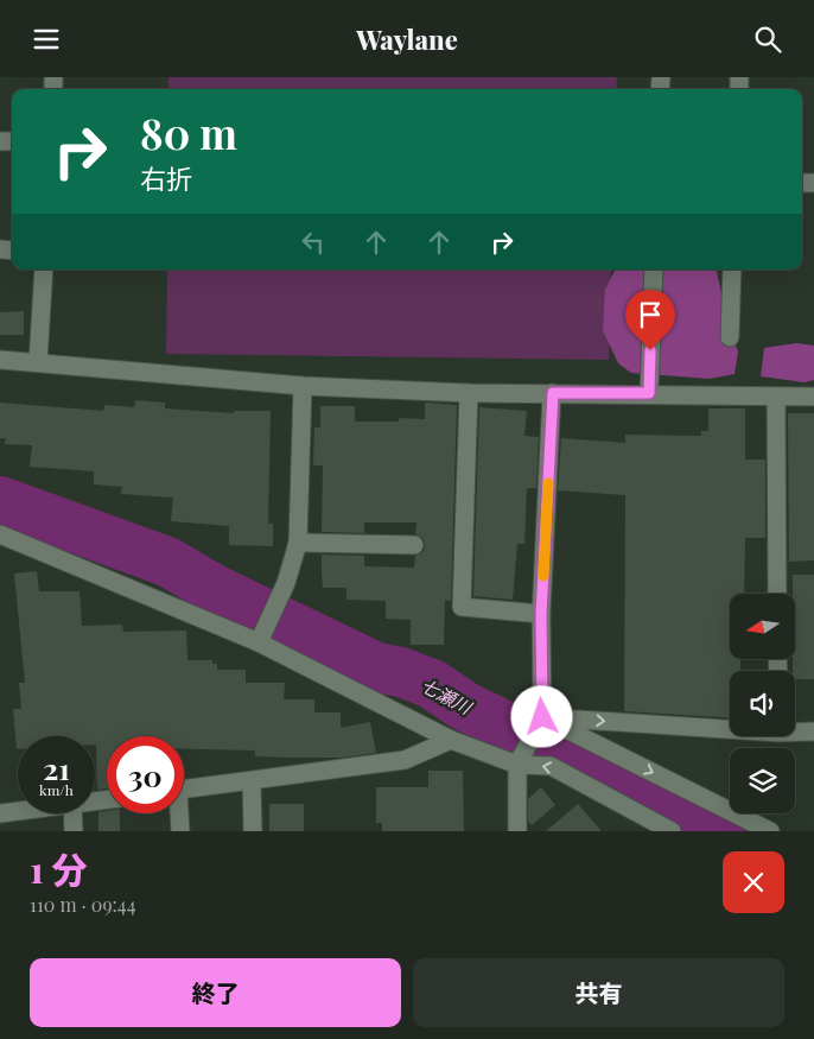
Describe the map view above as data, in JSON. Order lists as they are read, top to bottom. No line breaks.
{"water":["七瀬川"],"north":"left","page":{"header":"Waylane","turn":["80 m","右折"],"speed":"21 km/h","limit":"30","heading":["1 分","110 m · 09:44"],"buttons":["終了","共有"]}}
